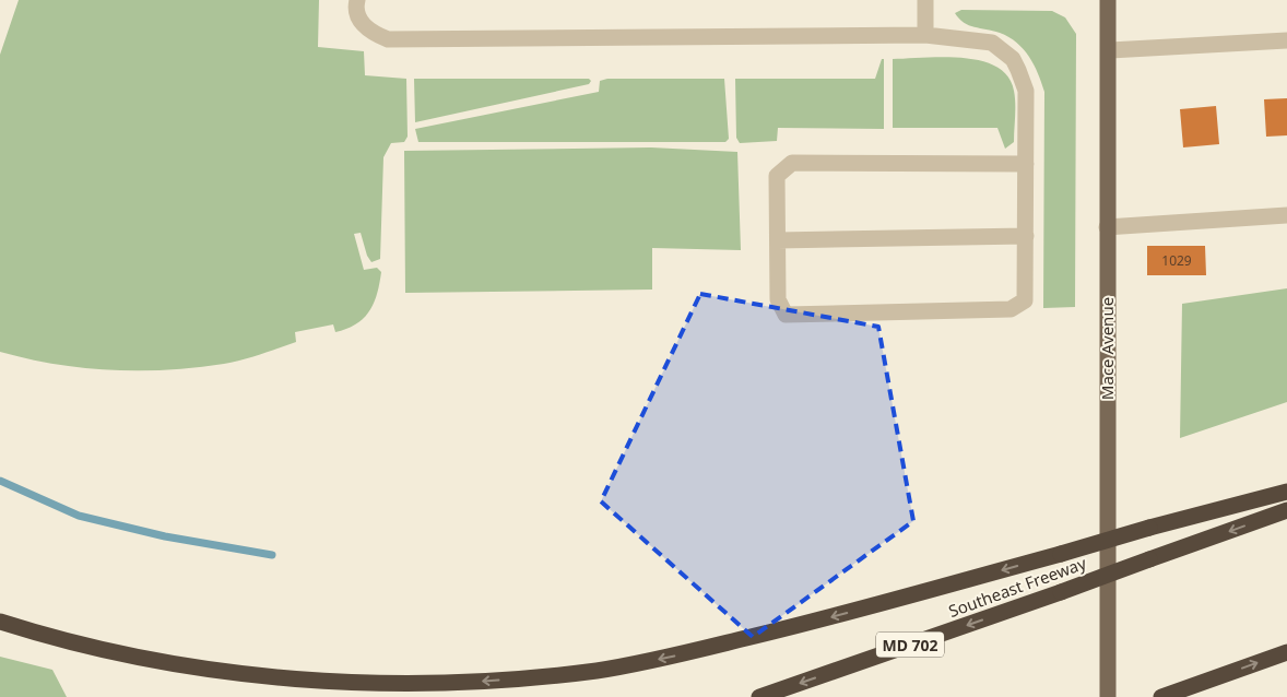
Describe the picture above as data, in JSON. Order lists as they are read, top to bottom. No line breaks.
{"streets":{"highway":["Southeast Freeway","MD 702"],"main road":["Mace Avenue"]},"house_numbers":["1029"]}
